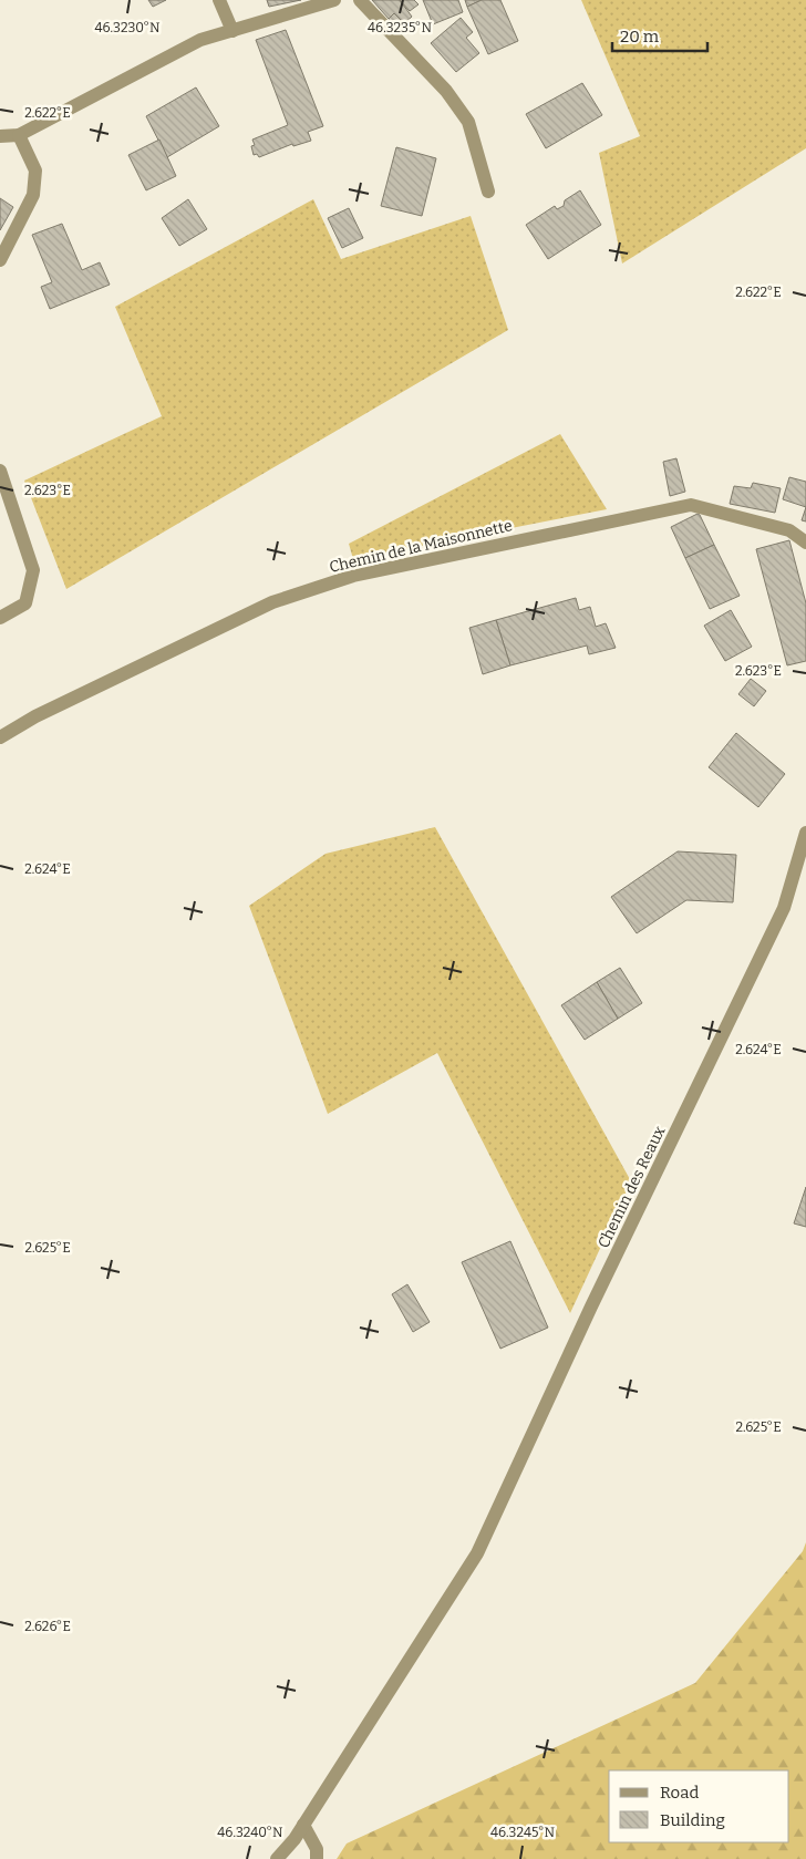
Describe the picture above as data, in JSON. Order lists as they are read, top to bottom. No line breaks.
{"streets":{"street":["Chemin de la Maisonnette","Chemin des Reaux"]},"legend":["Road","Building"],"scale_bar":"20 m","coordinates":["46.3230°N","46.3235°N","2.622°E","2.623°E","2.624°E","2.625°E","2.626°E","46.3240°N","46.3245°N"]}
